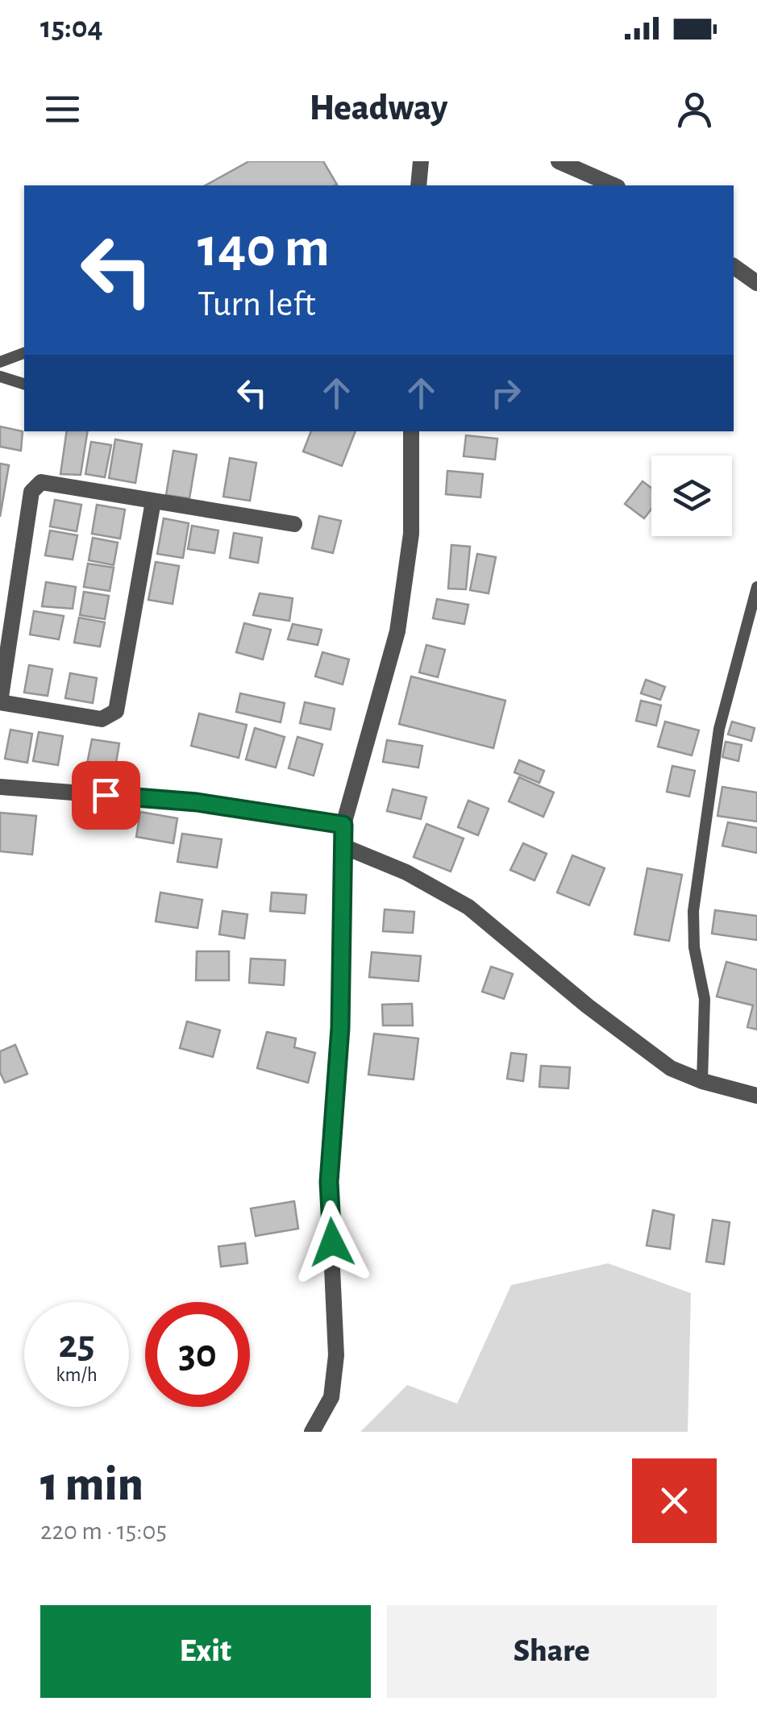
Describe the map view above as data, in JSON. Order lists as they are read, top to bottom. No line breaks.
{"page":{"status":"15:04","header":"Headway","turn":["140 m","Turn left"],"speed":"25 km/h","limit":"30","heading":["1 min","220 m · 15:05"],"buttons":["Exit","Share"]}}
